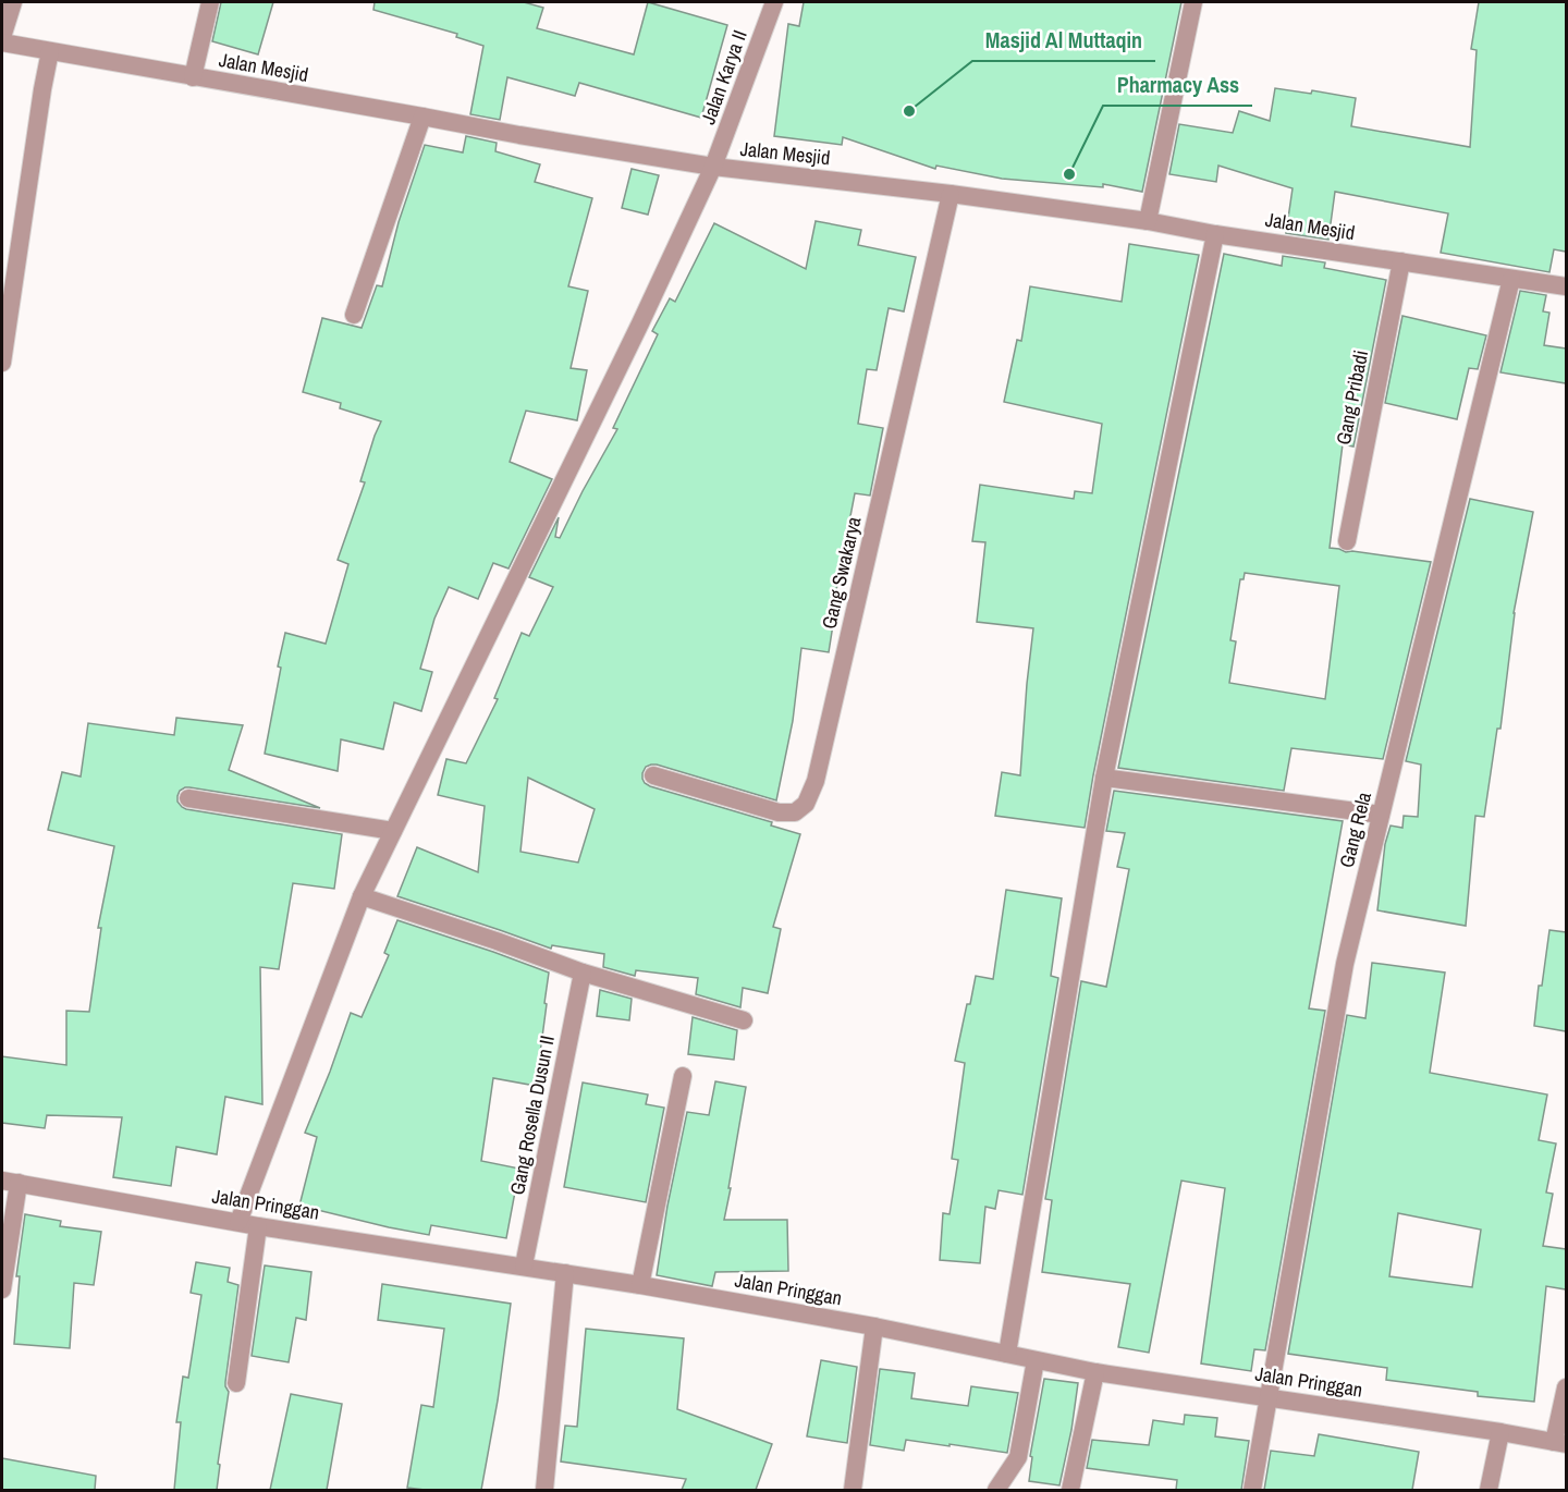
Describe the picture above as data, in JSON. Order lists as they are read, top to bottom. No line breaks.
{"streets":{"street":["Jalan Mesjid","Jalan Karya II","Gang Pribadi","Gang Swakarya","Gang Rela","Gang Rosella Dusun II","Jalan Pringgan"]},"crossings":[["Jalan Mesjid","Jalan Karya II"],["Jalan Mesjid","Gang Pribadi"],["Jalan Mesjid","Gang Swakarya"],["Jalan Mesjid","Gang Rela"],["Jalan Karya II","Jalan Pringgan"],["Gang Rela","Jalan Pringgan"],["Gang Rosella Dusun II","Jalan Pringgan"]],"places":["Masjid Al Muttaqin","Pharmacy Ass"]}
